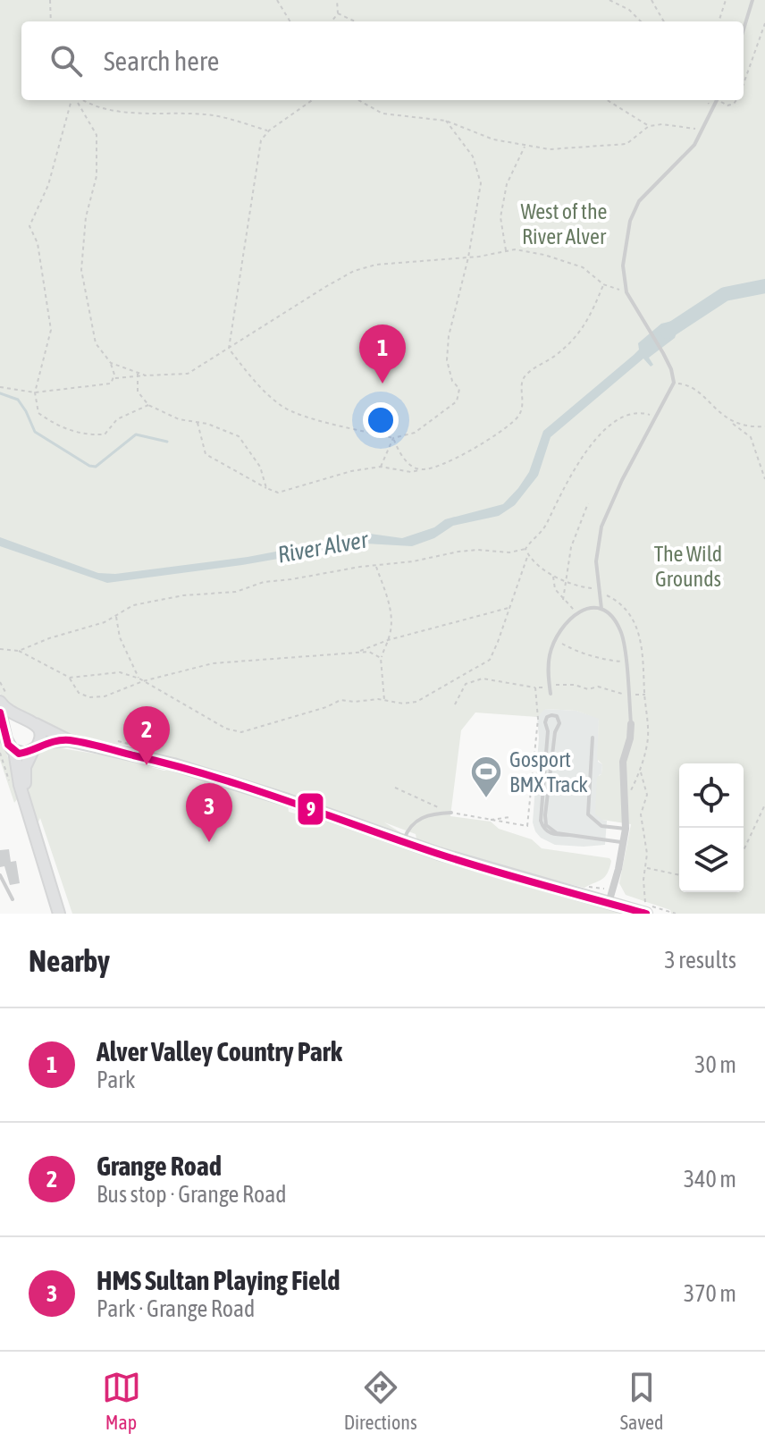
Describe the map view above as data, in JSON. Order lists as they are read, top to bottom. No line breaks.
{"water":["River Alver"],"parks":["West of the River Alver","The Wild Grounds"],"places":{"sports":["Gosport BMX Track"]},"lines":["transit line 9"],"page":{"search":"Search here","pins":["1","2","3"],"heading":["Nearby","3 results"],"list":[{"mark":"1","name":"Alver Valley Country Park","note":"Park","value":"30 m"},{"mark":"2","name":"Grange Road","note":"Bus stop · Grange Road","value":"340 m"},{"mark":"3","name":"HMS Sultan Playing Field","note":"Park · Grange Road","value":"370 m"}],"nav":["Map","Directions","Saved"]}}
